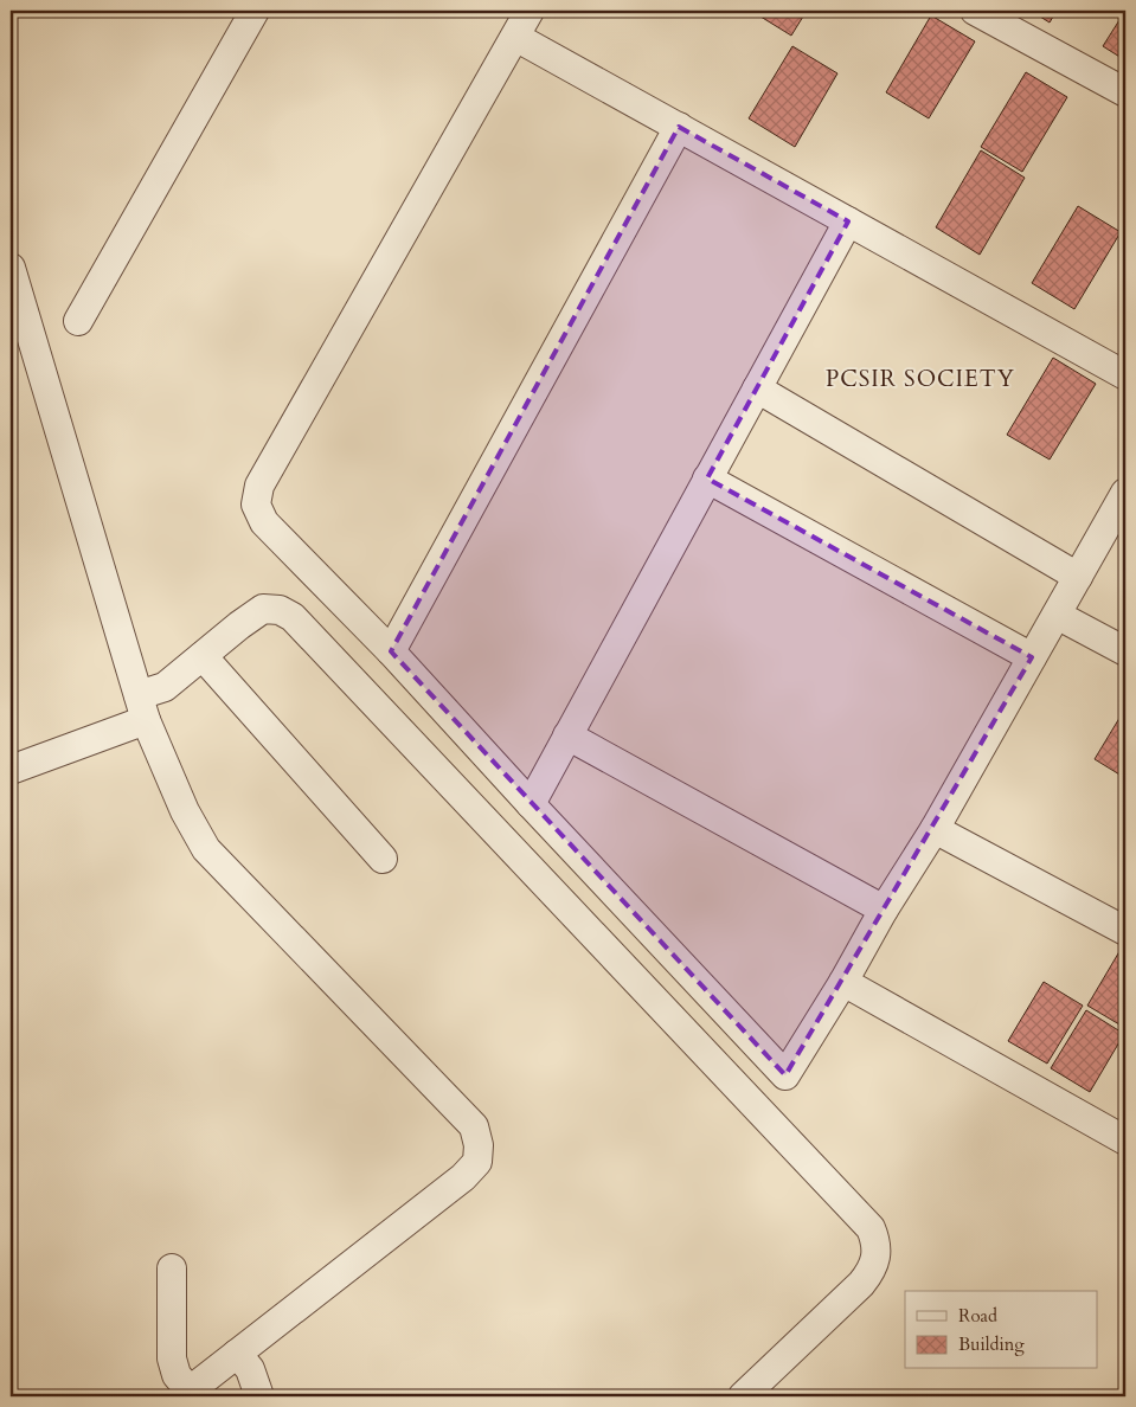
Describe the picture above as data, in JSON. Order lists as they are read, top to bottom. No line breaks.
{"districts":["PCSIR SOCIETY"],"legend":["Road","Building"]}
